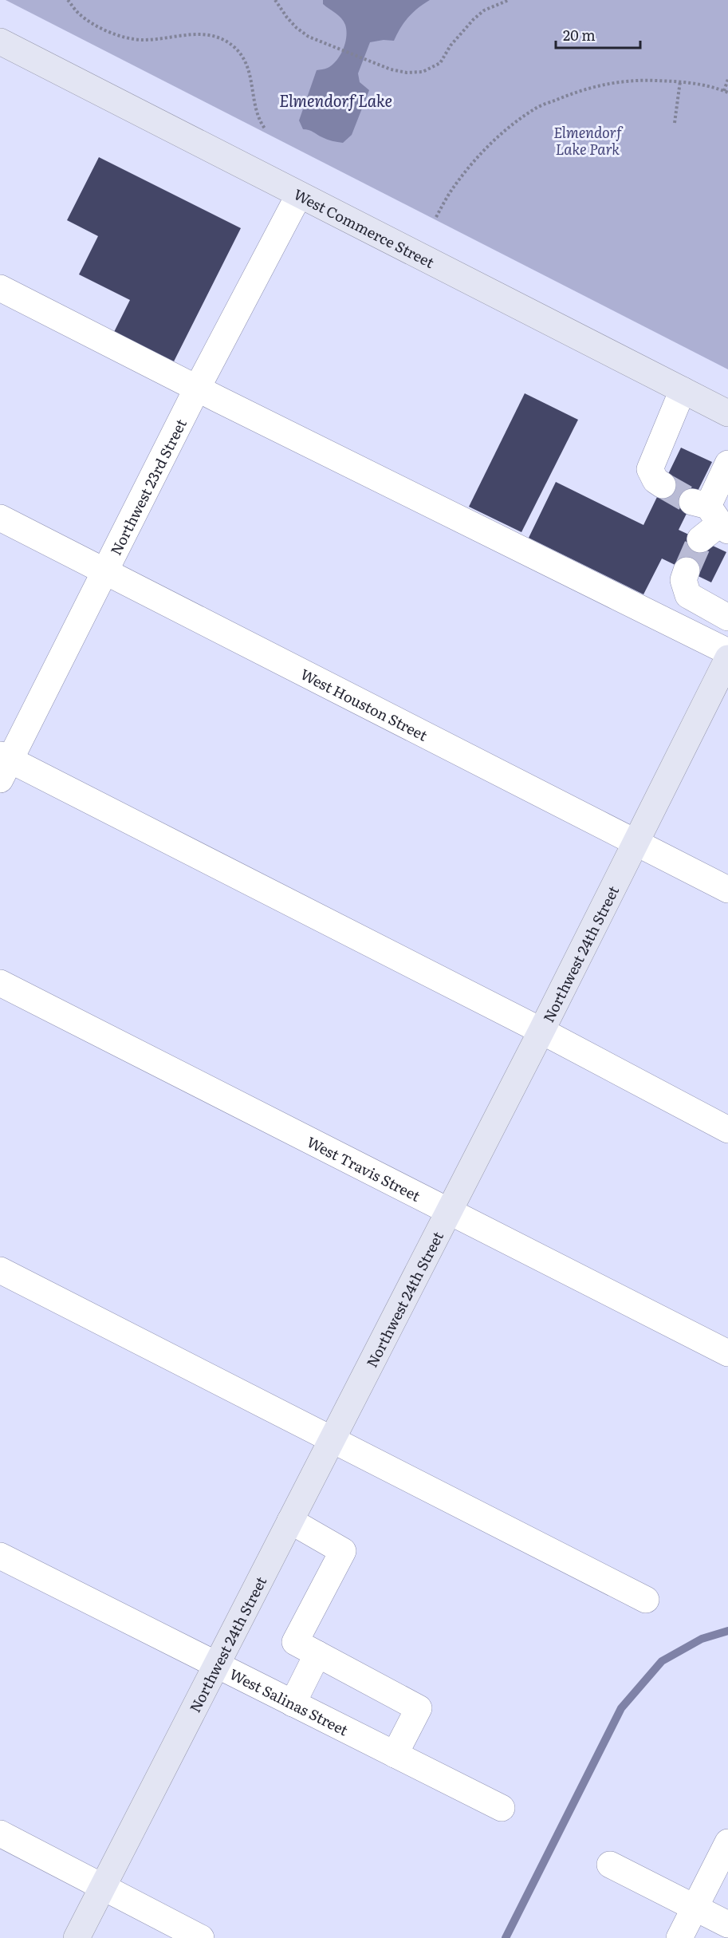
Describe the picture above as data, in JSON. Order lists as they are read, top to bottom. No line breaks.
{"streets":{"main road":["West Commerce Street","Northwest 24th Street"],"street":["Northwest 23rd Street","West Houston Street","West Travis Street","West Salinas Street"]},"crossings":[["West Commerce Street","Northwest 23rd Street"],["Northwest 23rd Street","West Houston Street"],["West Houston Street","Northwest 24th Street"],["Northwest 24th Street","West Travis Street"],["Northwest 24th Street","West Salinas Street"]],"water":["Elmendorf Lake"],"parks":["Elmendorf Lake Park"],"scale_bar":"20 m"}
